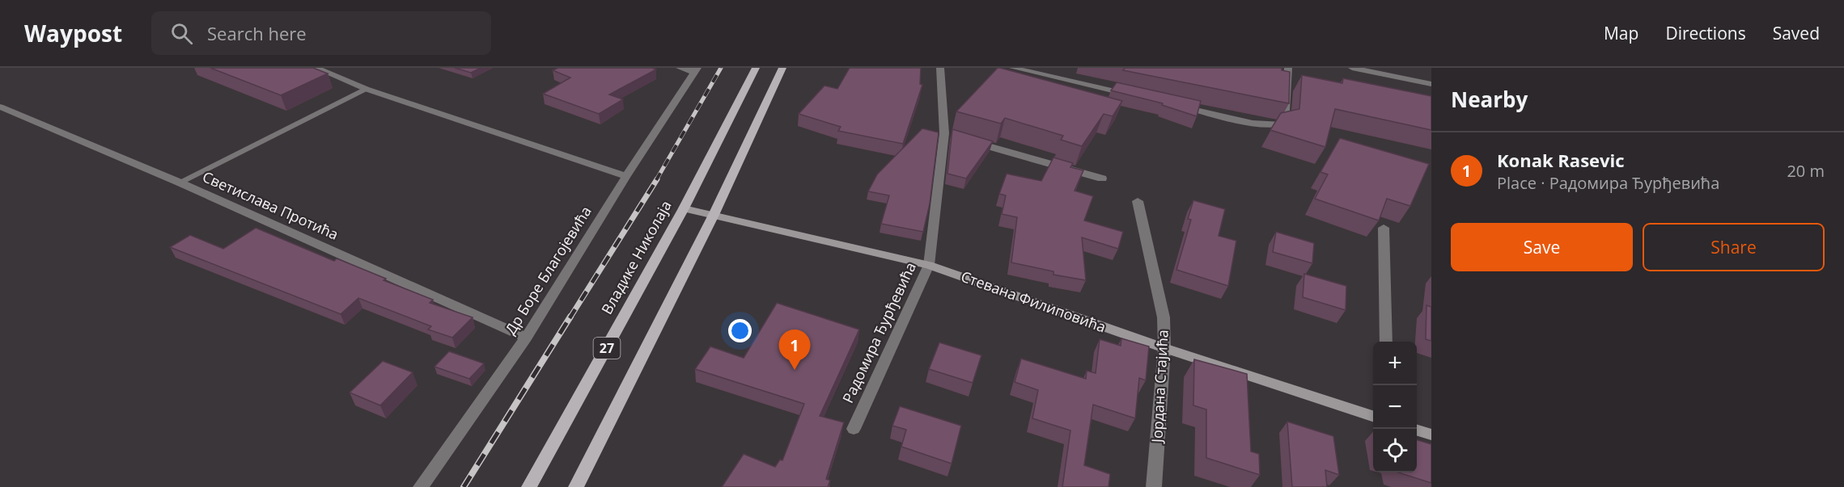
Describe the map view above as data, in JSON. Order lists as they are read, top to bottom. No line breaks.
{"streets":{"main road":["Владике Николаја","27"],"street":["Светислава Протића","Др Боре Благојевића","Стевана Филиповића","Радомира Ђурђевића","Јордана Стајића"]},"crossings":[["Светислава Протића","Др Боре Благојевића"],["Владике Николаја","Стевана Филиповића"],["Стевана Филиповића","Радомира Ђурђевића"],["Стевана Филиповића","27"],["Стевана Филиповића","Јордана Стајића"]],"page":{"header":"Waypost","search":"Search here","nav":["Map","Directions","Saved"],"heading":"Nearby","list":[{"mark":"1","name":"Konak Rasevic","note":"Place · Радомира Ђурђевића","value":"20 m"}],"buttons":["Save","Share"],"pins":"1","map_buttons":["+","−"]}}
